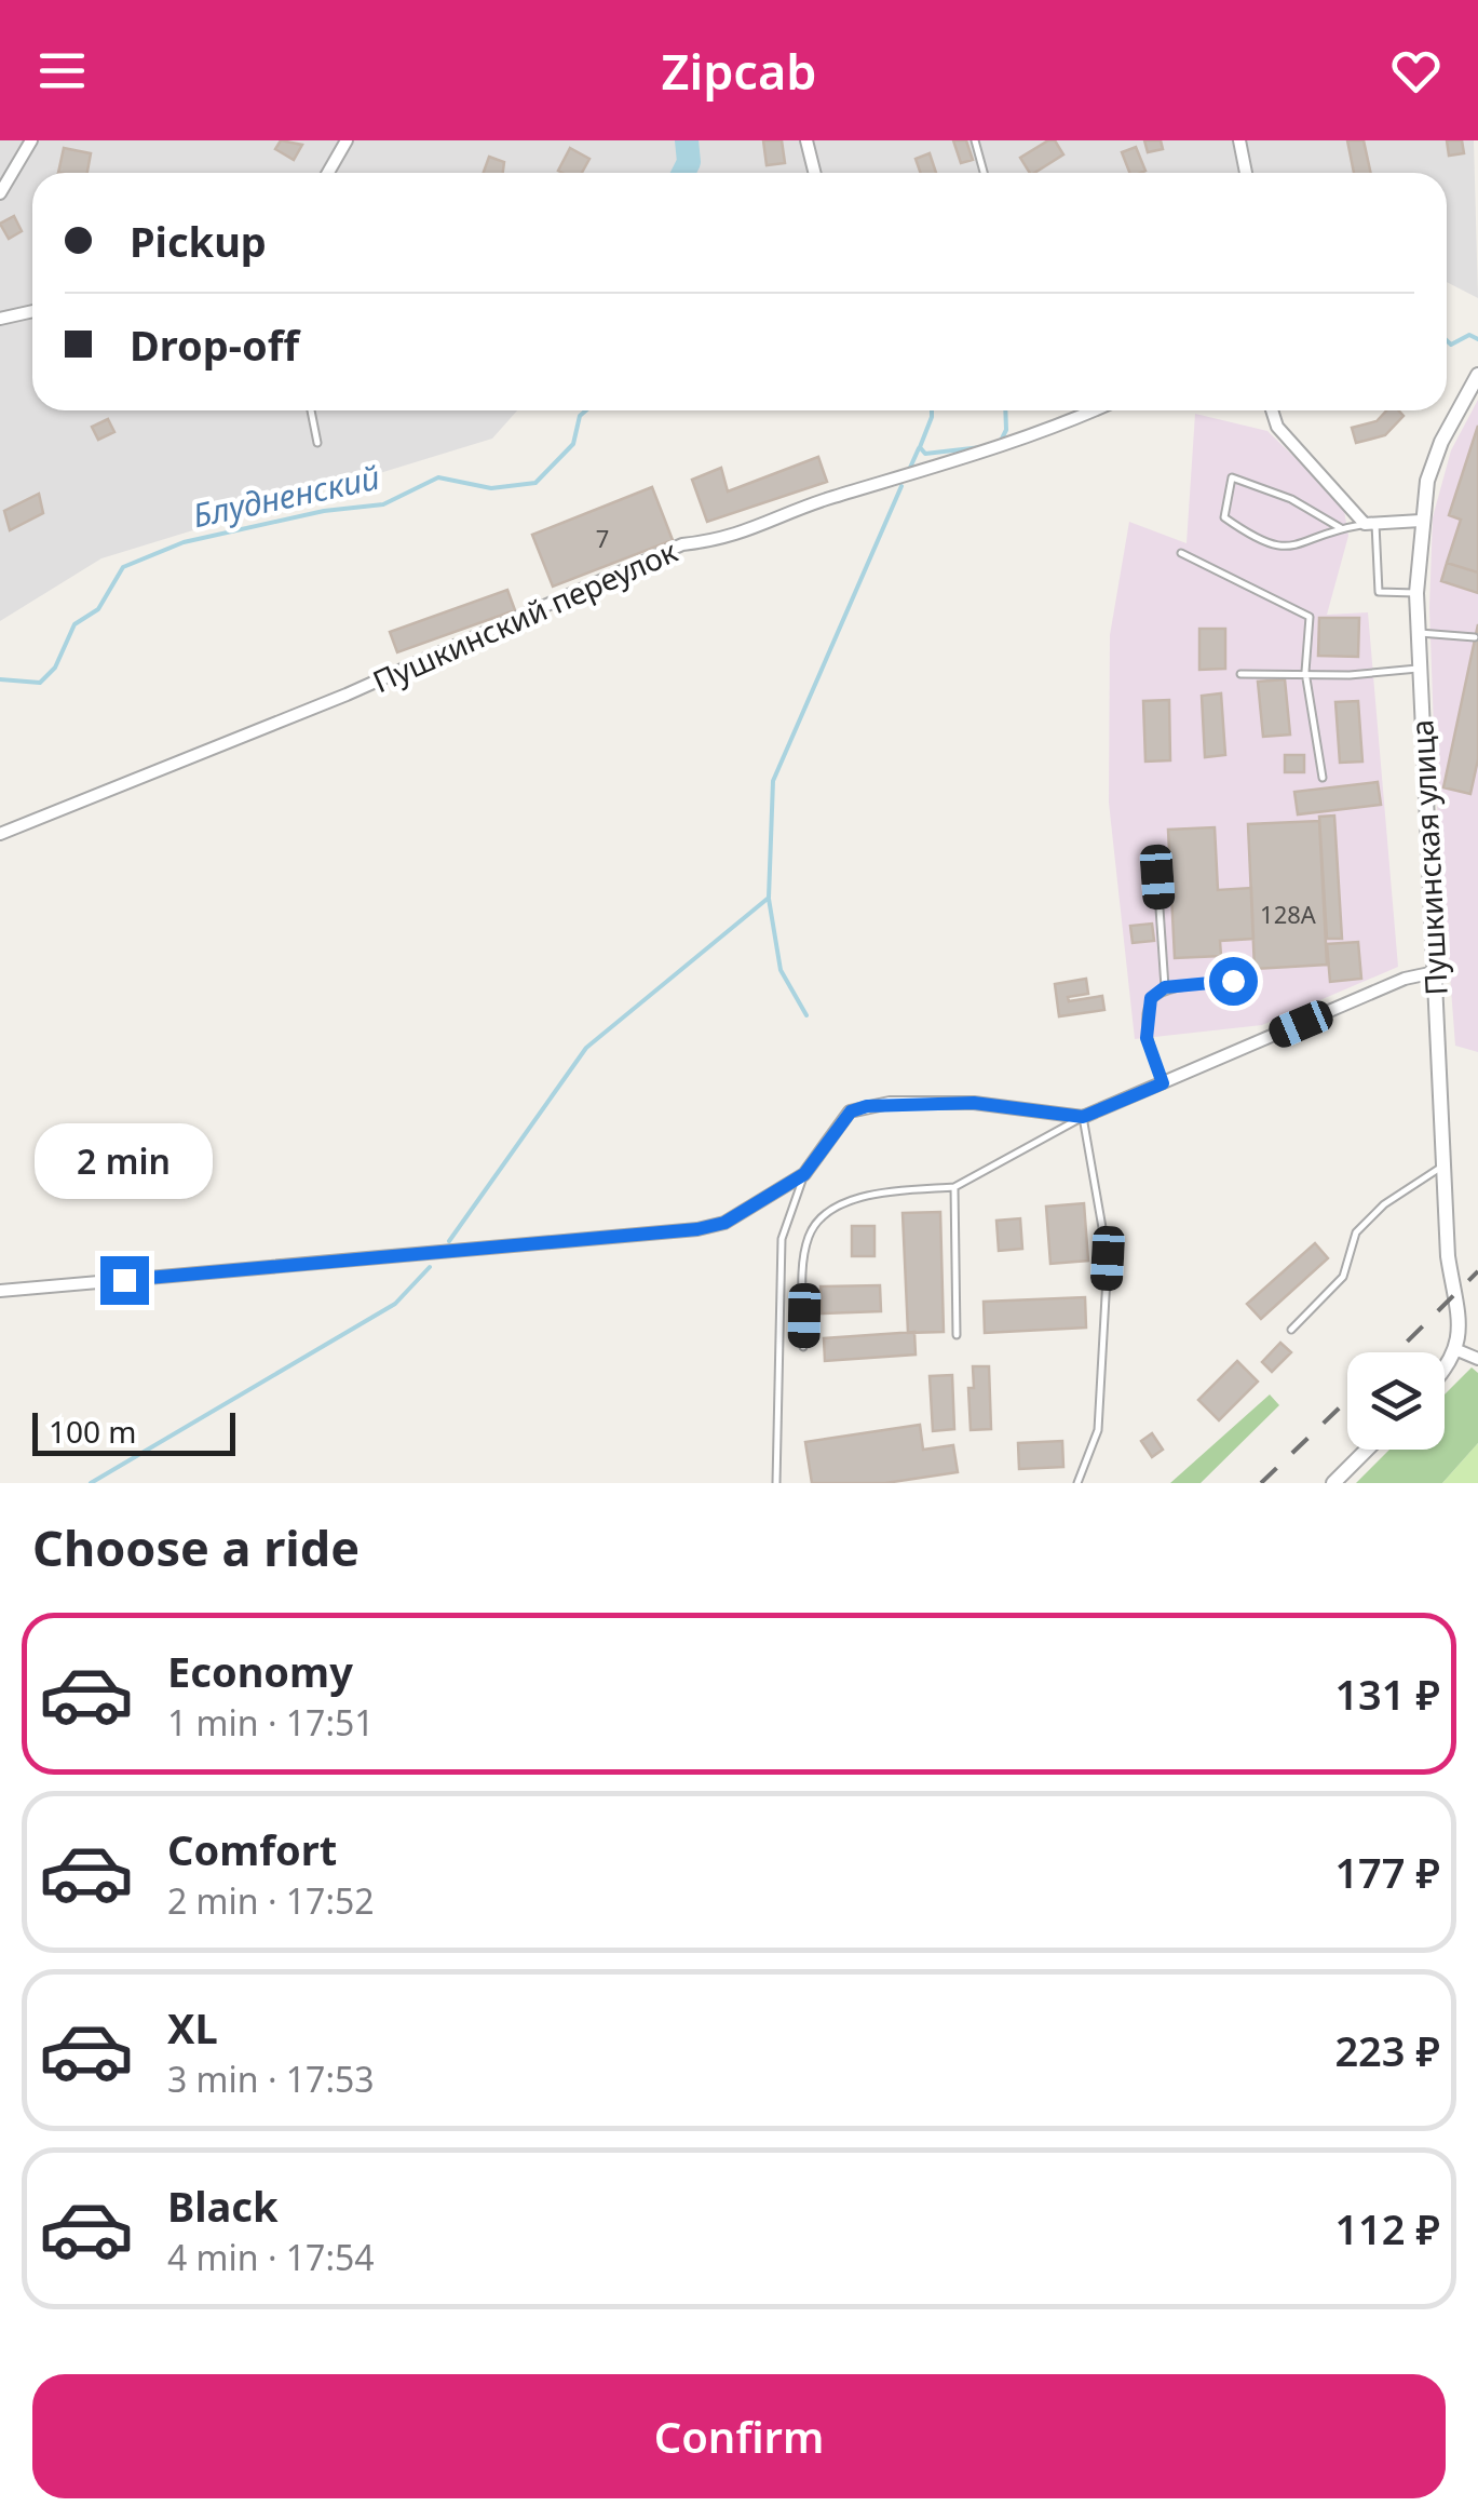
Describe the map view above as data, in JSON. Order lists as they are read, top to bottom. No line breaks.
{"streets":{"street":["Пушкинский переулок","Пушкинская улица"]},"water":["Блудненский"],"house_numbers":["7","128А"],"scale_bar":"100 m","page":{"header":"Zipcab","banner":["Pickup","Drop-off"],"bubble":"2 min","scale":"100 m","heading":"Choose a ride","list":[{"name":"Economy","note":"1 min · 17:51","value":"131 ₽"},{"name":"Comfort","note":"2 min · 17:52","value":"177 ₽"},{"name":"XL","note":"3 min · 17:53","value":"223 ₽"},{"name":"Black","note":"4 min · 17:54","value":"112 ₽"}],"buttons":"Confirm"}}
